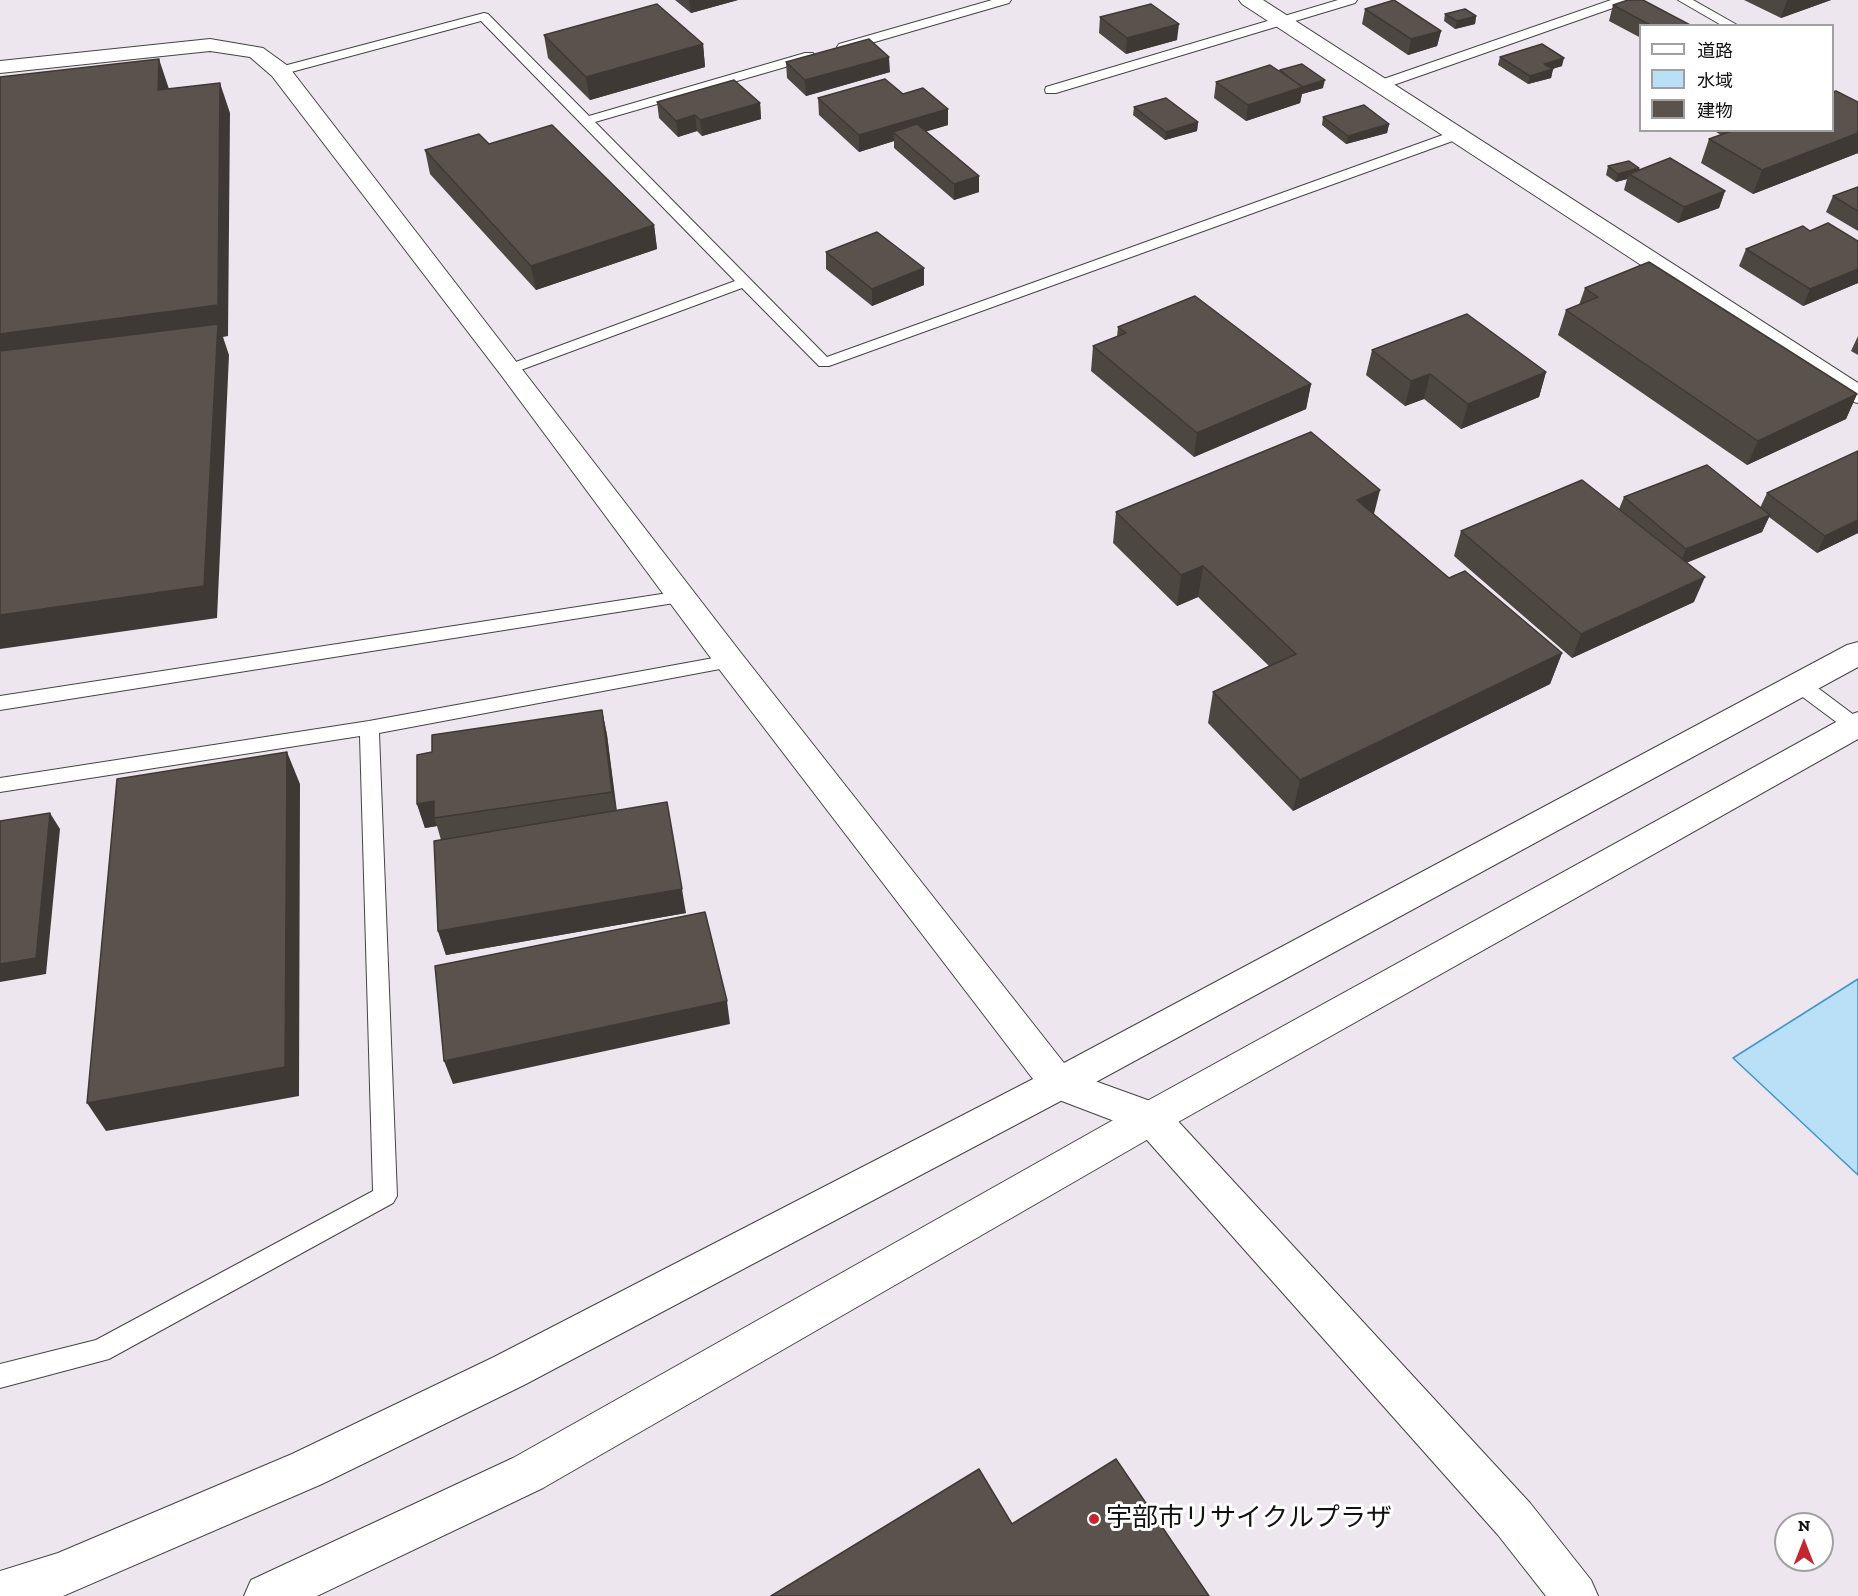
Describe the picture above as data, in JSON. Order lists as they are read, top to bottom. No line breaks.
{"places":["宇部市リサイクルプラザ"],"legend":["道路","水域","建物"],"north":"top"}
